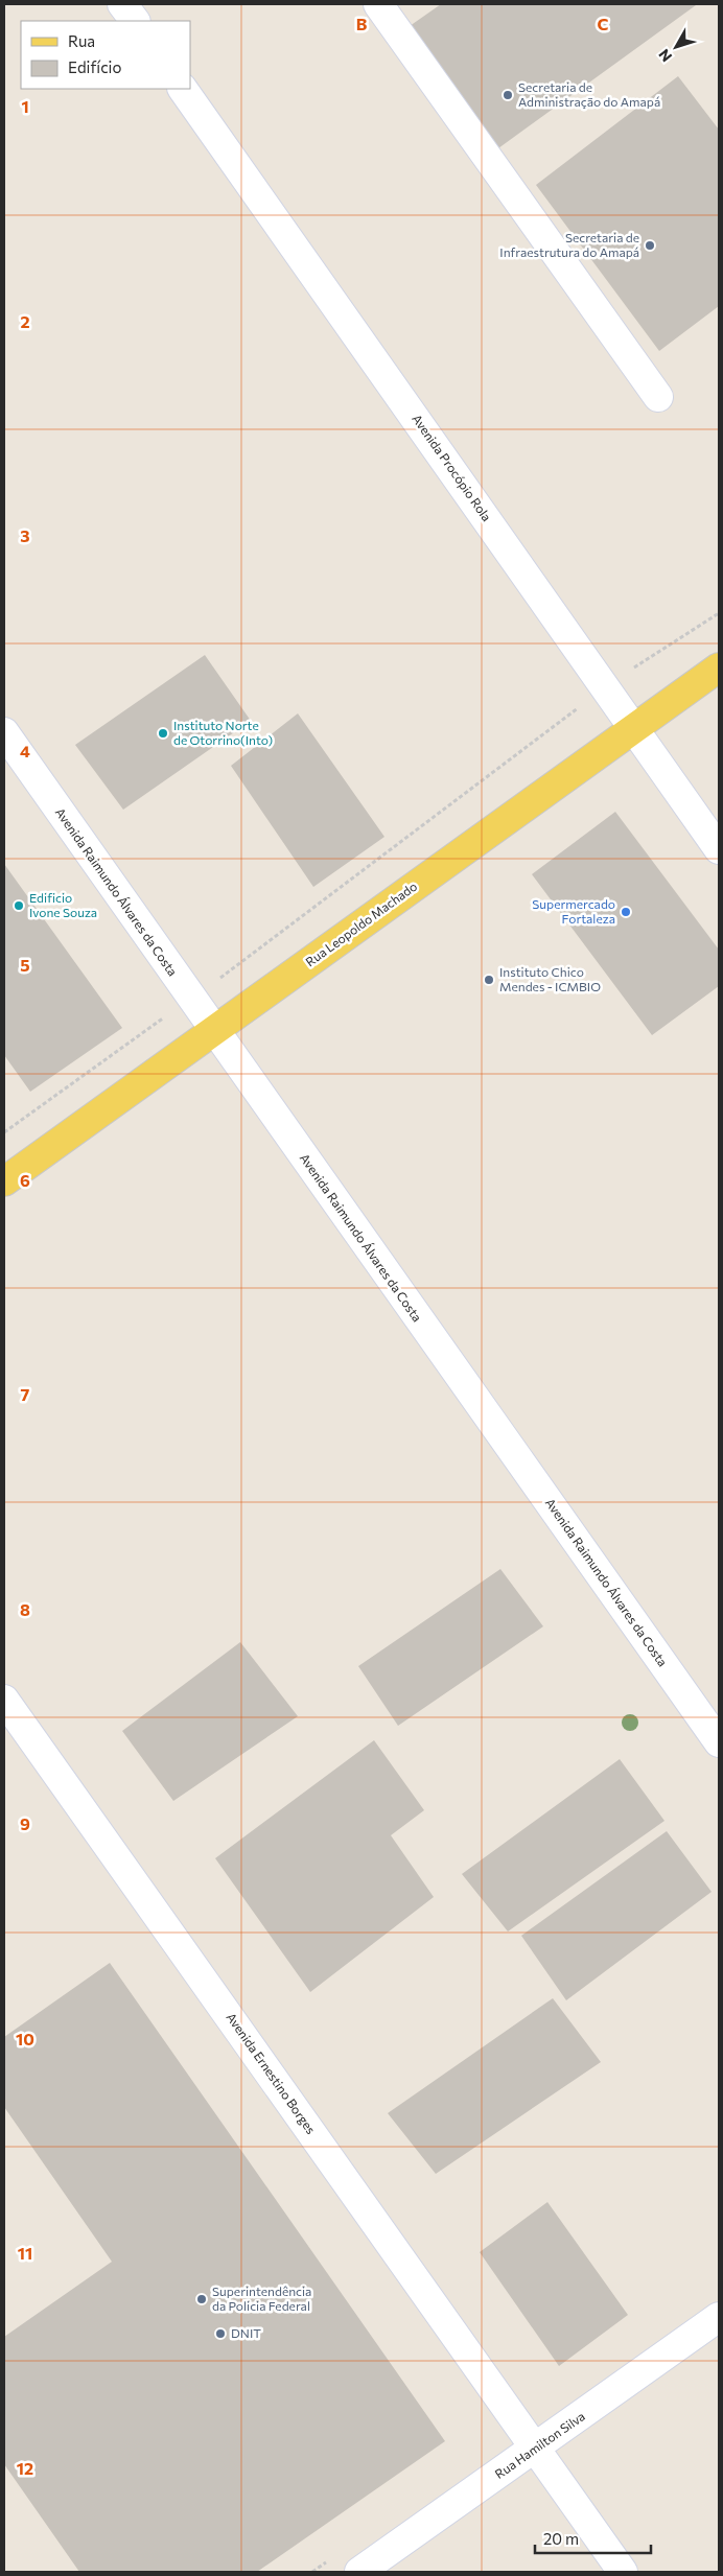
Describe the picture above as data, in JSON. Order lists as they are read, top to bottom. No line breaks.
{"streets":{"main road":["Rua Leopoldo Machado"],"street":["Avenida Procópio Rola","Avenida Raimundo Álvares da Costa","Avenida Ernestino Borges","Rua Hamilton Silva"]},"crossings":[["Avenida Procópio Rola","Rua Leopoldo Machado"],["Avenida Raimundo Álvares da Costa","Rua Leopoldo Machado"],["Avenida Ernestino Borges","Rua Hamilton Silva"]],"places":["Secretaria de Administração do Amapá","Secretaria de Infraestrutura do Amapá","Instituto Norte de Otorrino(Into)","Edificio Ivone Souza","Supermercado Fortaleza","Instituto Chico Mendes - ICMBIO","Superintendência da Policia Federal","DNIT"],"legend":["Rua","Edifício"],"scale_bar":"20 m","north":"bottom left","grid":{"columns":["B","C"],"rows":["1","2","3","4","5","6","7","8","9","10","11","12"]}}
